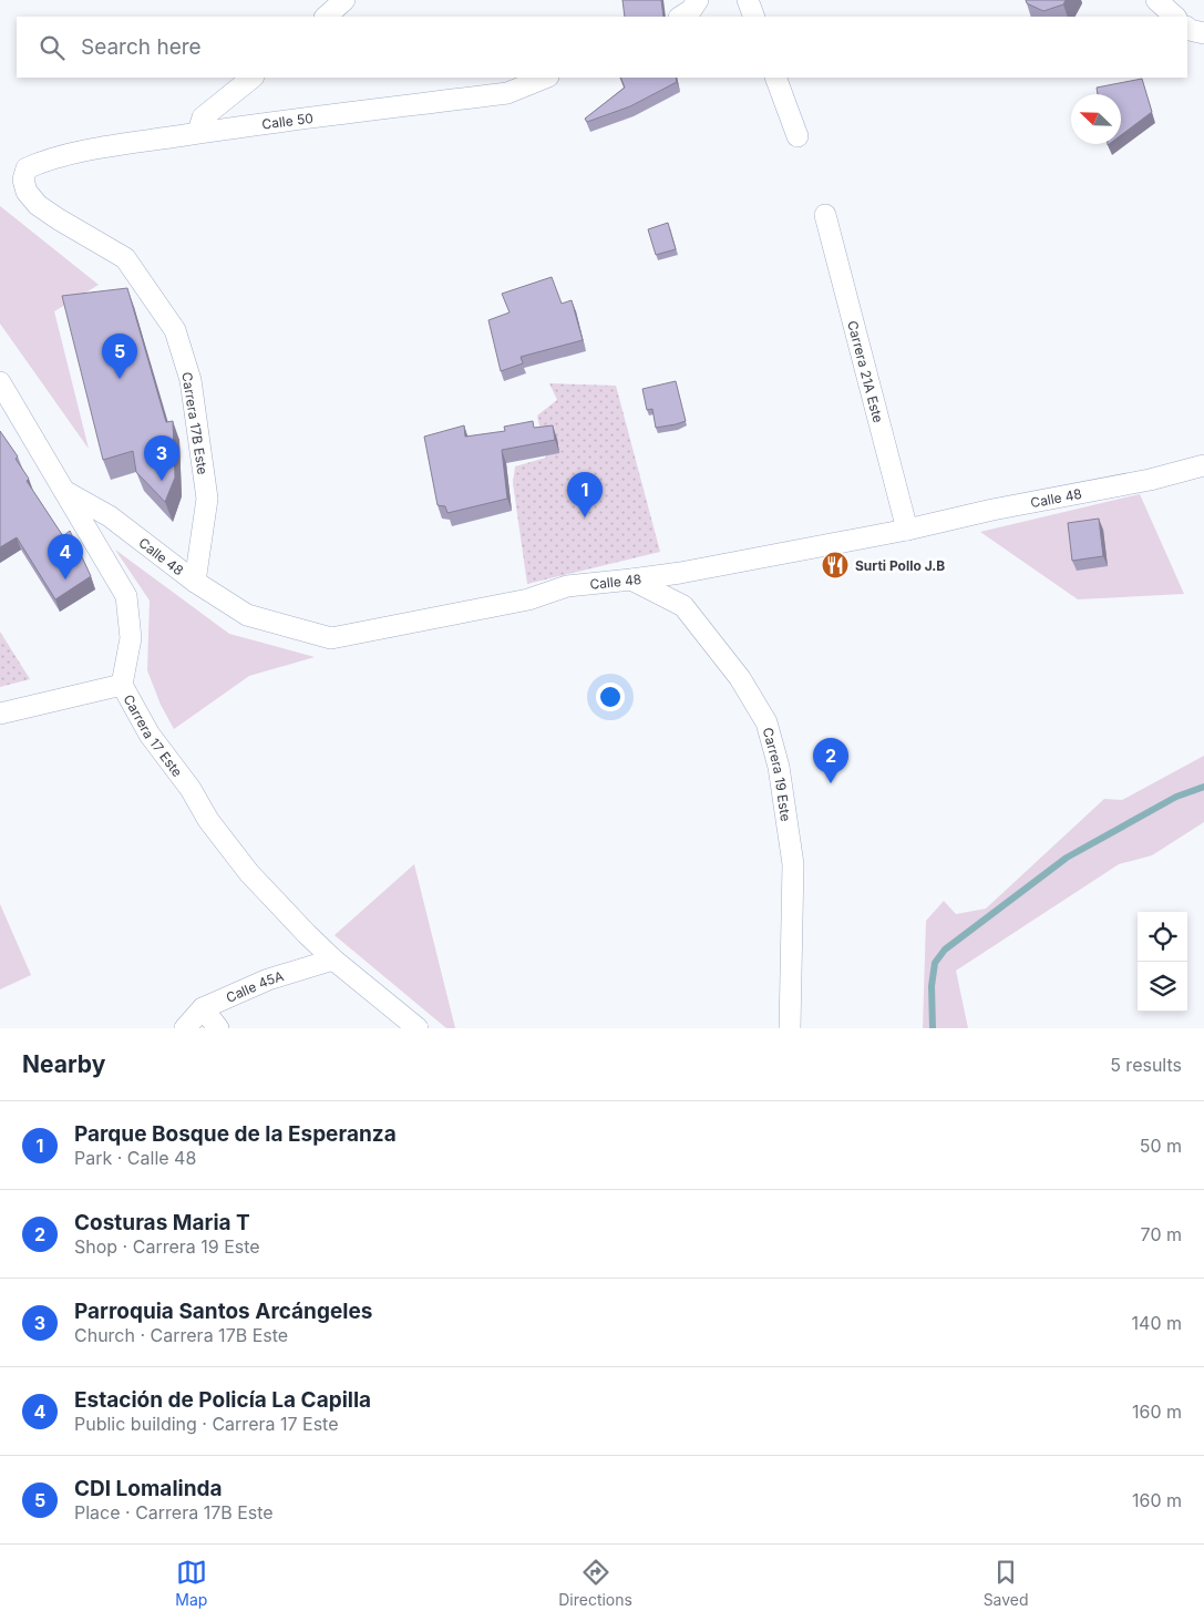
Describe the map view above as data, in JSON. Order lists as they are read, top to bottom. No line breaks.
{"streets":{"street":["Calle 50","Carrera 21A Este","Carrera 17B Este","Calle 48","Carrera 17 Este","Carrera 19 Este","Calle 45A"]},"crossings":[["Calle 50","Carrera 17B Este"],["Carrera 21A Este","Calle 48"],["Carrera 17B Este","Calle 48"],["Calle 48","Carrera 17 Este"],["Calle 48","Carrera 19 Este"],["Carrera 17 Este","Calle 45A"]],"places":{"restaurant":["Surti Pollo J.B"]},"north":"top left","page":{"search":"Search here","pins":["5","3","1","4","2"],"heading":["Nearby","5 results"],"list":[{"mark":"1","name":"Parque Bosque de la Esperanza","note":"Park · Calle 48","value":"50 m"},{"mark":"2","name":"Costuras Maria T","note":"Shop · Carrera 19 Este","value":"70 m"},{"mark":"3","name":"Parroquia Santos Arcángeles","note":"Church · Carrera 17B Este","value":"140 m"},{"mark":"4","name":"Estación de Policía La Capilla","note":"Public building · Carrera 17 Este","value":"160 m"},{"mark":"5","name":"CDI Lomalinda","note":"Place · Carrera 17B Este","value":"160 m"}],"nav":["Map","Directions","Saved"]}}
